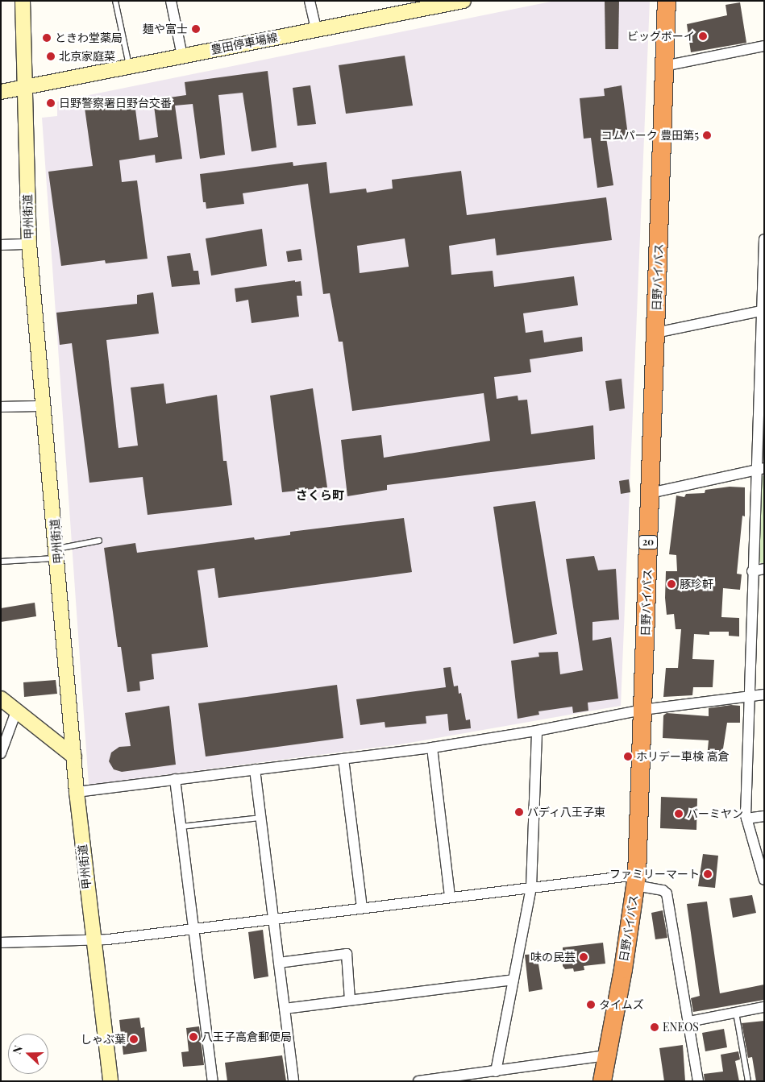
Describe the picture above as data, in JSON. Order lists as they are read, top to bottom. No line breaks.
{"streets":{"highway":["日野バイパス","20"],"main road":["豊田停車場線","甲州街道"]},"crossings":[["豊田停車場線","甲州街道"]],"districts":["さくら町"],"places":["麺や富士","ビッグボーイ","ときわ堂薬局","北京家庭菜","日野警察署日野台交番","コムパーク 豊田第5","豚珍軒","ホリデー車検 高倉","バディ八王子東","バーミヤン","ファミリーマート","味の民芸","タイムズ","ENEOS","八王子高倉郵便局","しゃぶ葉"],"north":"left"}
